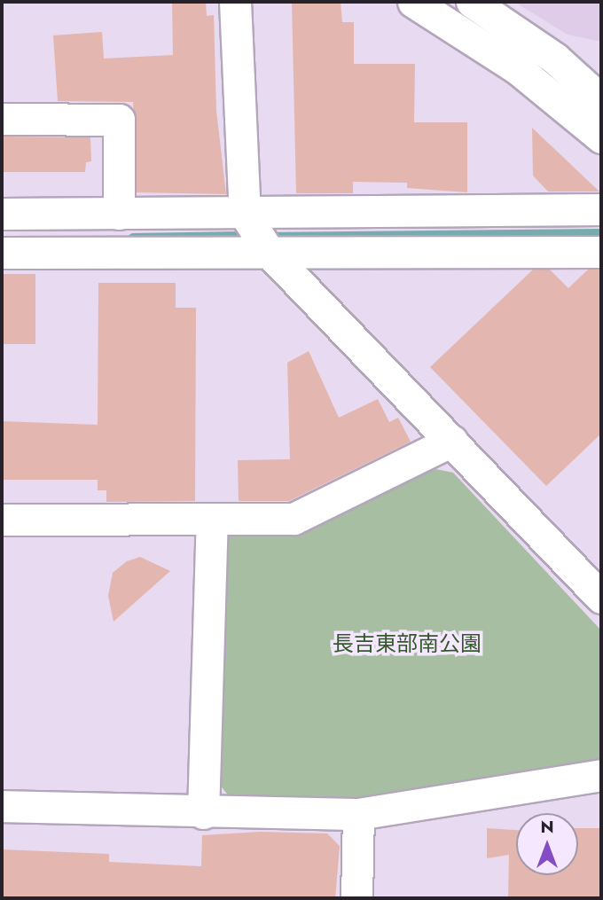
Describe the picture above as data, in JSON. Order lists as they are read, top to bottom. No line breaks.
{"parks":["長吉東部南公園"],"north":"top"}
